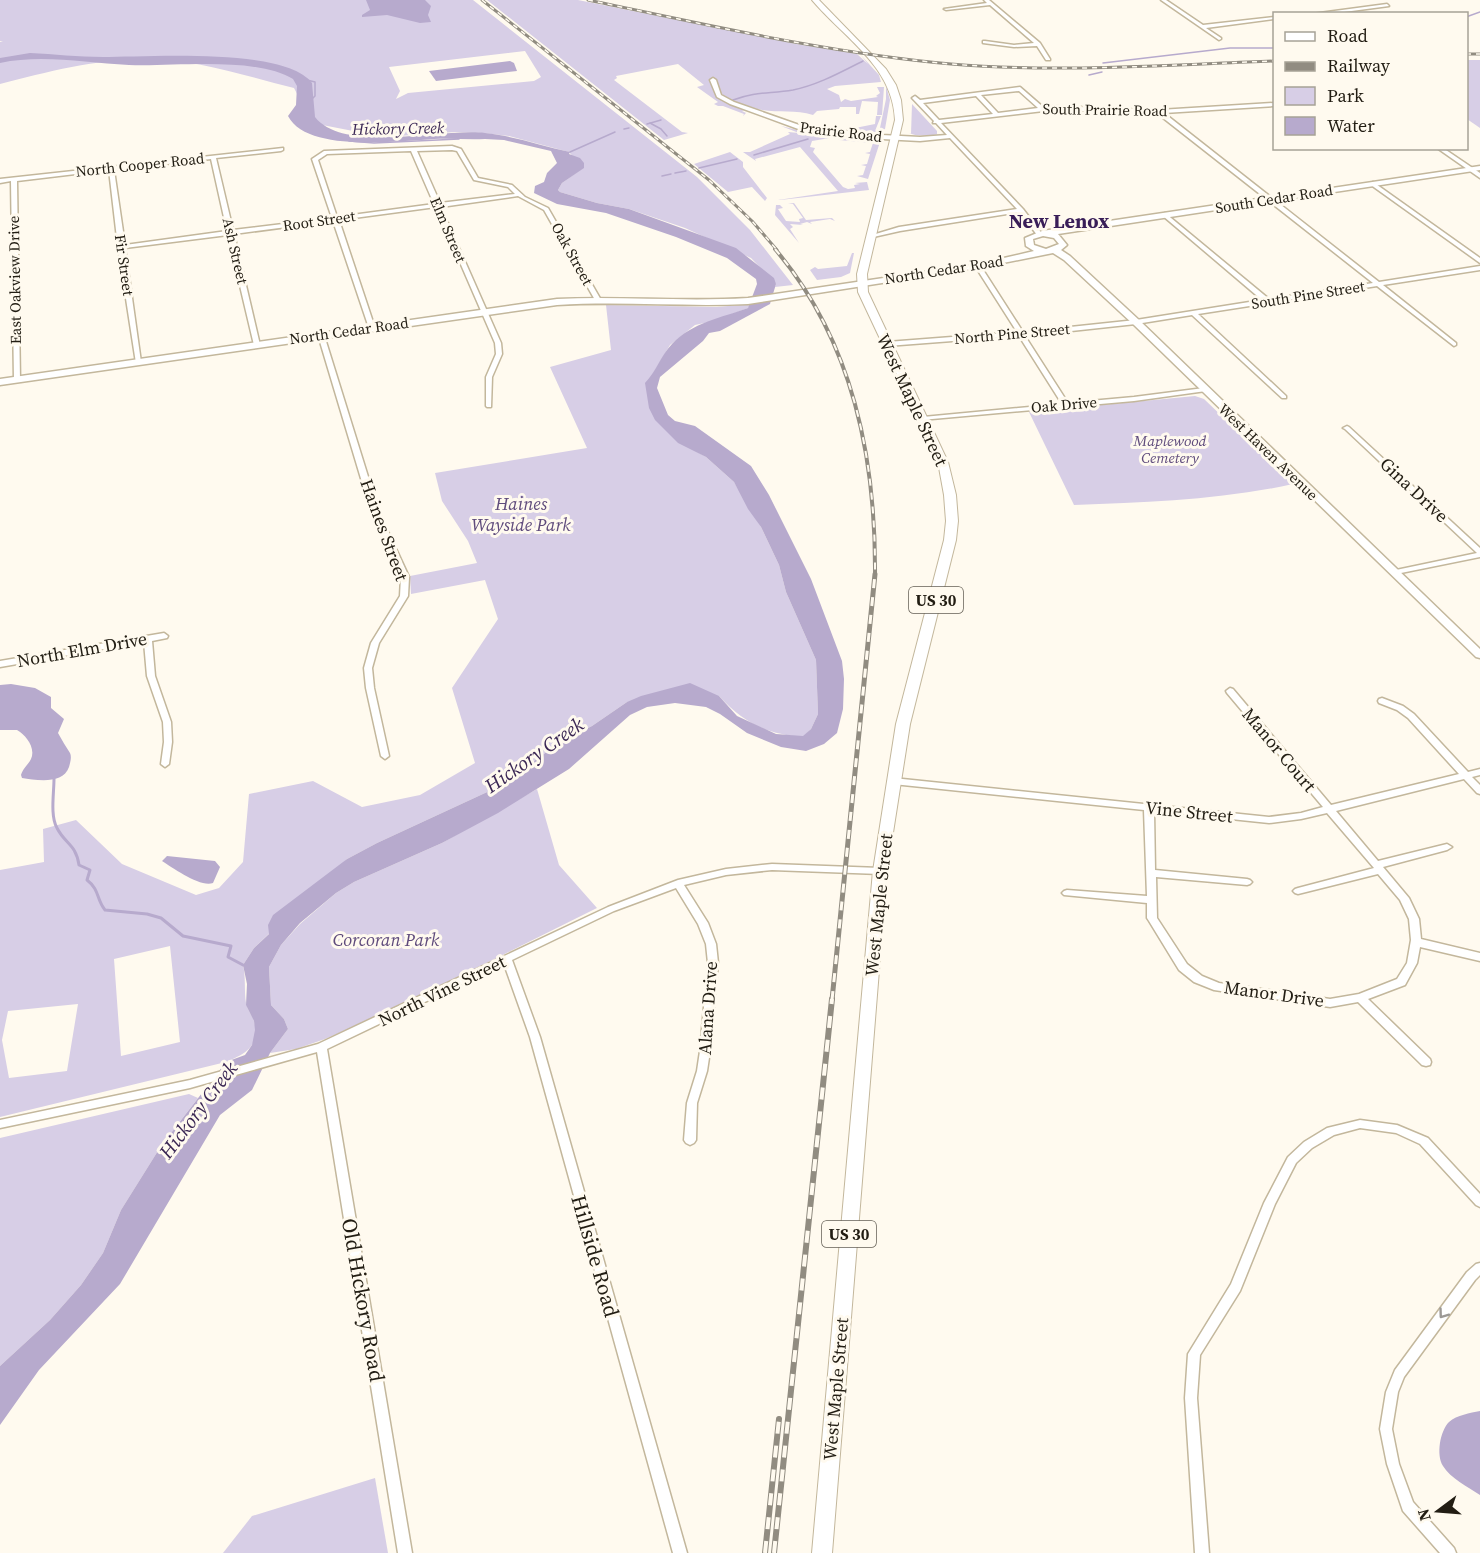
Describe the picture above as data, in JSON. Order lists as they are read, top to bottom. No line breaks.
{"streets":{"main road":["West Maple Street","US 30"],"street":["South Prairie Road","Prairie Road","North Cooper Road","South Cedar Road","Root Street","Elm Street","Ash Street","Oak Street","Fir Street","North Cedar Road","East Oakview Drive","South Pine Street","North Pine Street","Oak Drive","West Haven Avenue","Gina Drive","Haines Street","North Elm Drive","Manor Court","Vine Street","North Vine Street","Manor Drive","Alana Drive","Hillside Road","Old Hickory Road"]},"crossings":[["Prairie Road","US 30"],["North Cooper Road","Ash Street"],["North Cooper Road","Fir Street"],["North Cooper Road","East Oakview Drive"],["South Cedar Road","North Cedar Road"],["Root Street","Elm Street"],["Root Street","Ash Street"],["Root Street","Oak Street"],["Root Street","Fir Street"],["Elm Street","Oak Street"],["Elm Street","North Cedar Road"],["Ash Street","North Cedar Road"],["Oak Street","North Cedar Road"],["Fir Street","North Cedar Road"],["North Cedar Road","East Oakview Drive"],["North Cedar Road","West Maple Street"],["North Cedar Road","West Haven Avenue"],["North Cedar Road","Haines Street"],["North Cedar Road","US 30"],["South Pine Street","North Pine Street"],["South Pine Street","West Haven Avenue"],["North Pine Street","West Maple Street"],["North Pine Street","West Haven Avenue"],["West Maple Street","Oak Drive"],["West Maple Street","US 30"],["West Maple Street","Vine Street"],["West Maple Street","North Vine Street"],["Oak Drive","West Haven Avenue"],["Manor Court","Vine Street"],["Manor Court","Manor Drive"],["Vine Street","Manor Drive"],["North Vine Street","Alana Drive"],["North Vine Street","Hillside Road"],["North Vine Street","Old Hickory Road"]],"districts":["New Lenox"],"water":["Hickory Creek"],"parks":["Maplewood Cemetery","Haines Wayside Park","Corcoran Park"],"legend":["Road","Railway","Park","Water"],"north":"left"}
